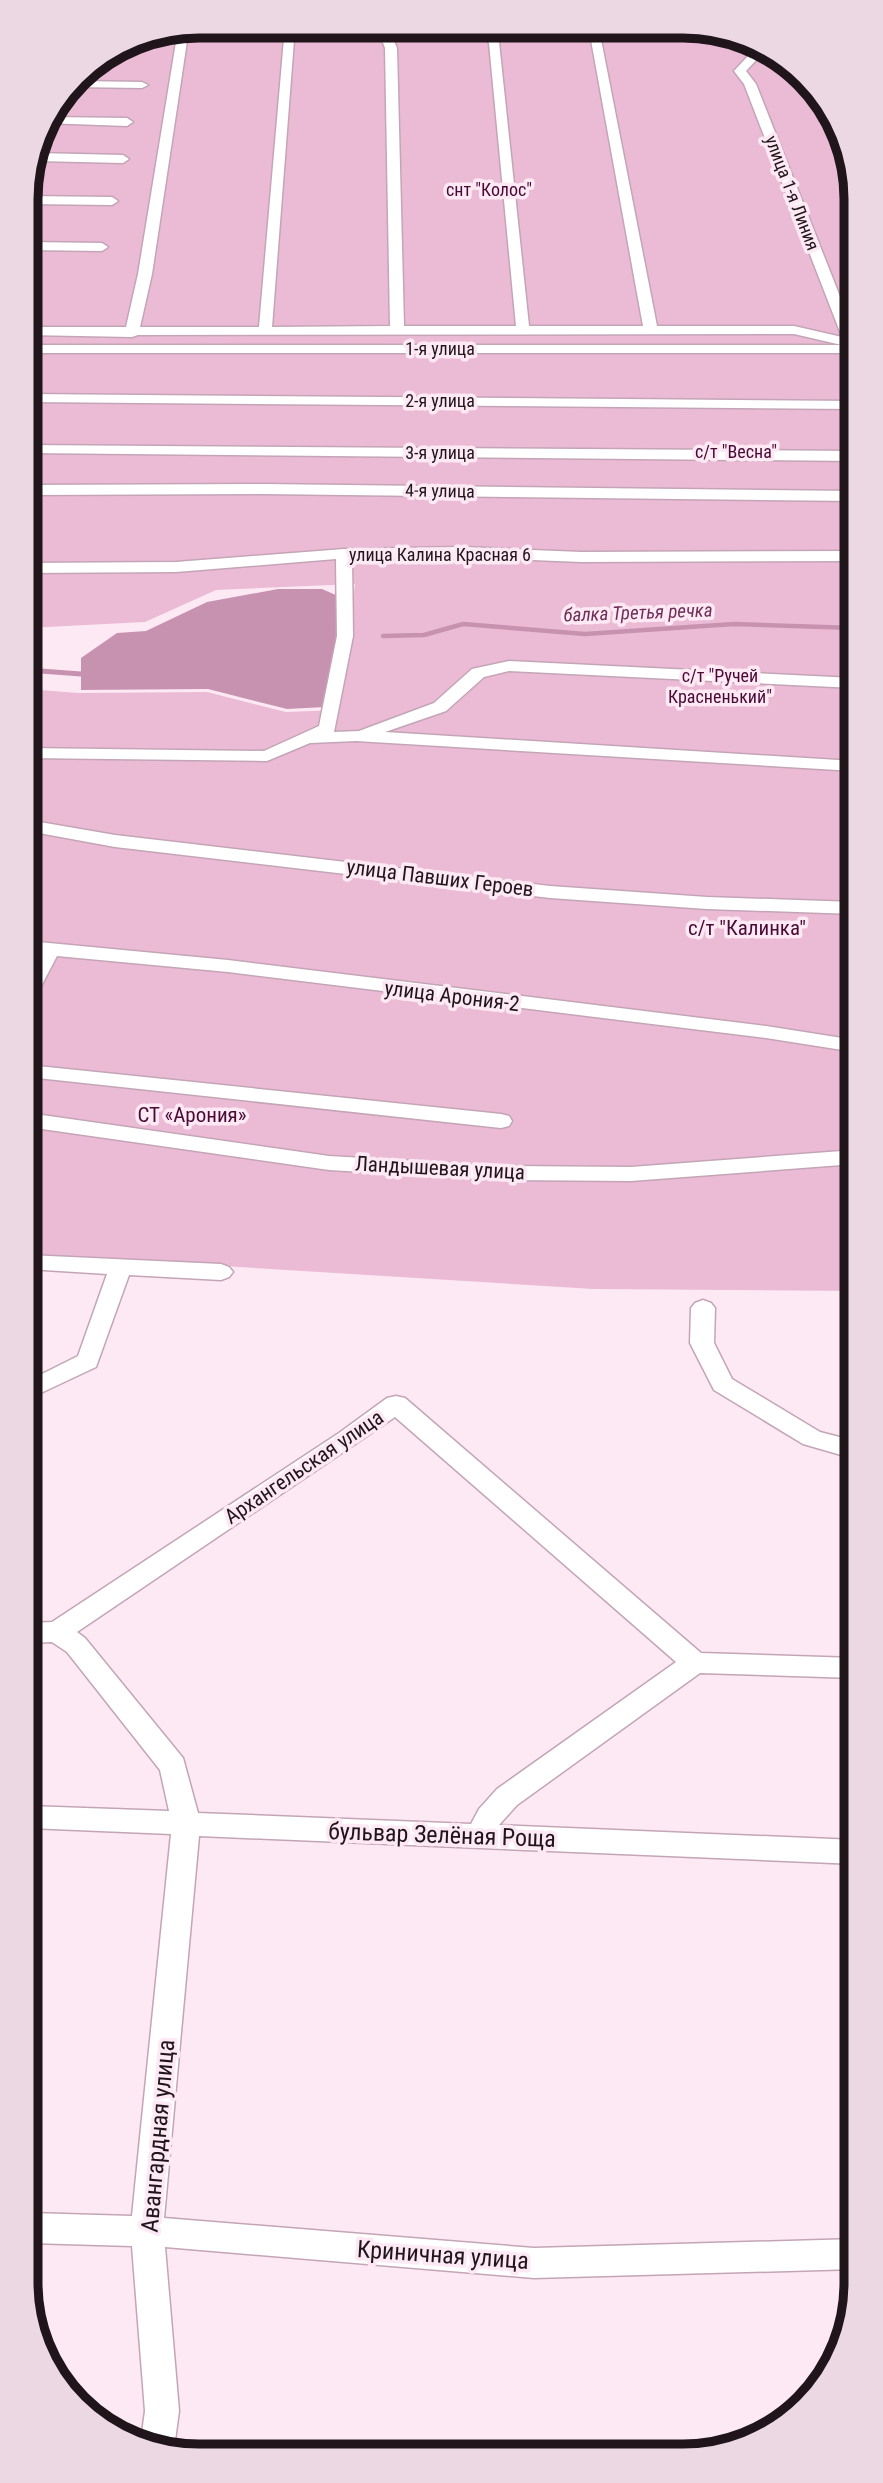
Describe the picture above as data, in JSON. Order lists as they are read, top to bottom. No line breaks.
{"streets":{"street":["улица 1-я Линия","1-я улица","2-я улица","3-я улица","4-я улица","улица Калина Красная 6","улица Павших Героев","улица Арония-2","Ландышевая улица","Архангельская улица","бульвар Зелёная Роща","Авангардная улица","Криничная улица"]},"crossings":[["бульвар Зелёная Роща","Авангардная улица"],["Авангардная улица","Криничная улица"]],"water":["балка Третья речка"],"parks":["снт \"Колос\"","с/т \"Весна\"","с/т \"Ручей Красненький\"","с/т \"Калинка\"","СТ «Арония»"]}
